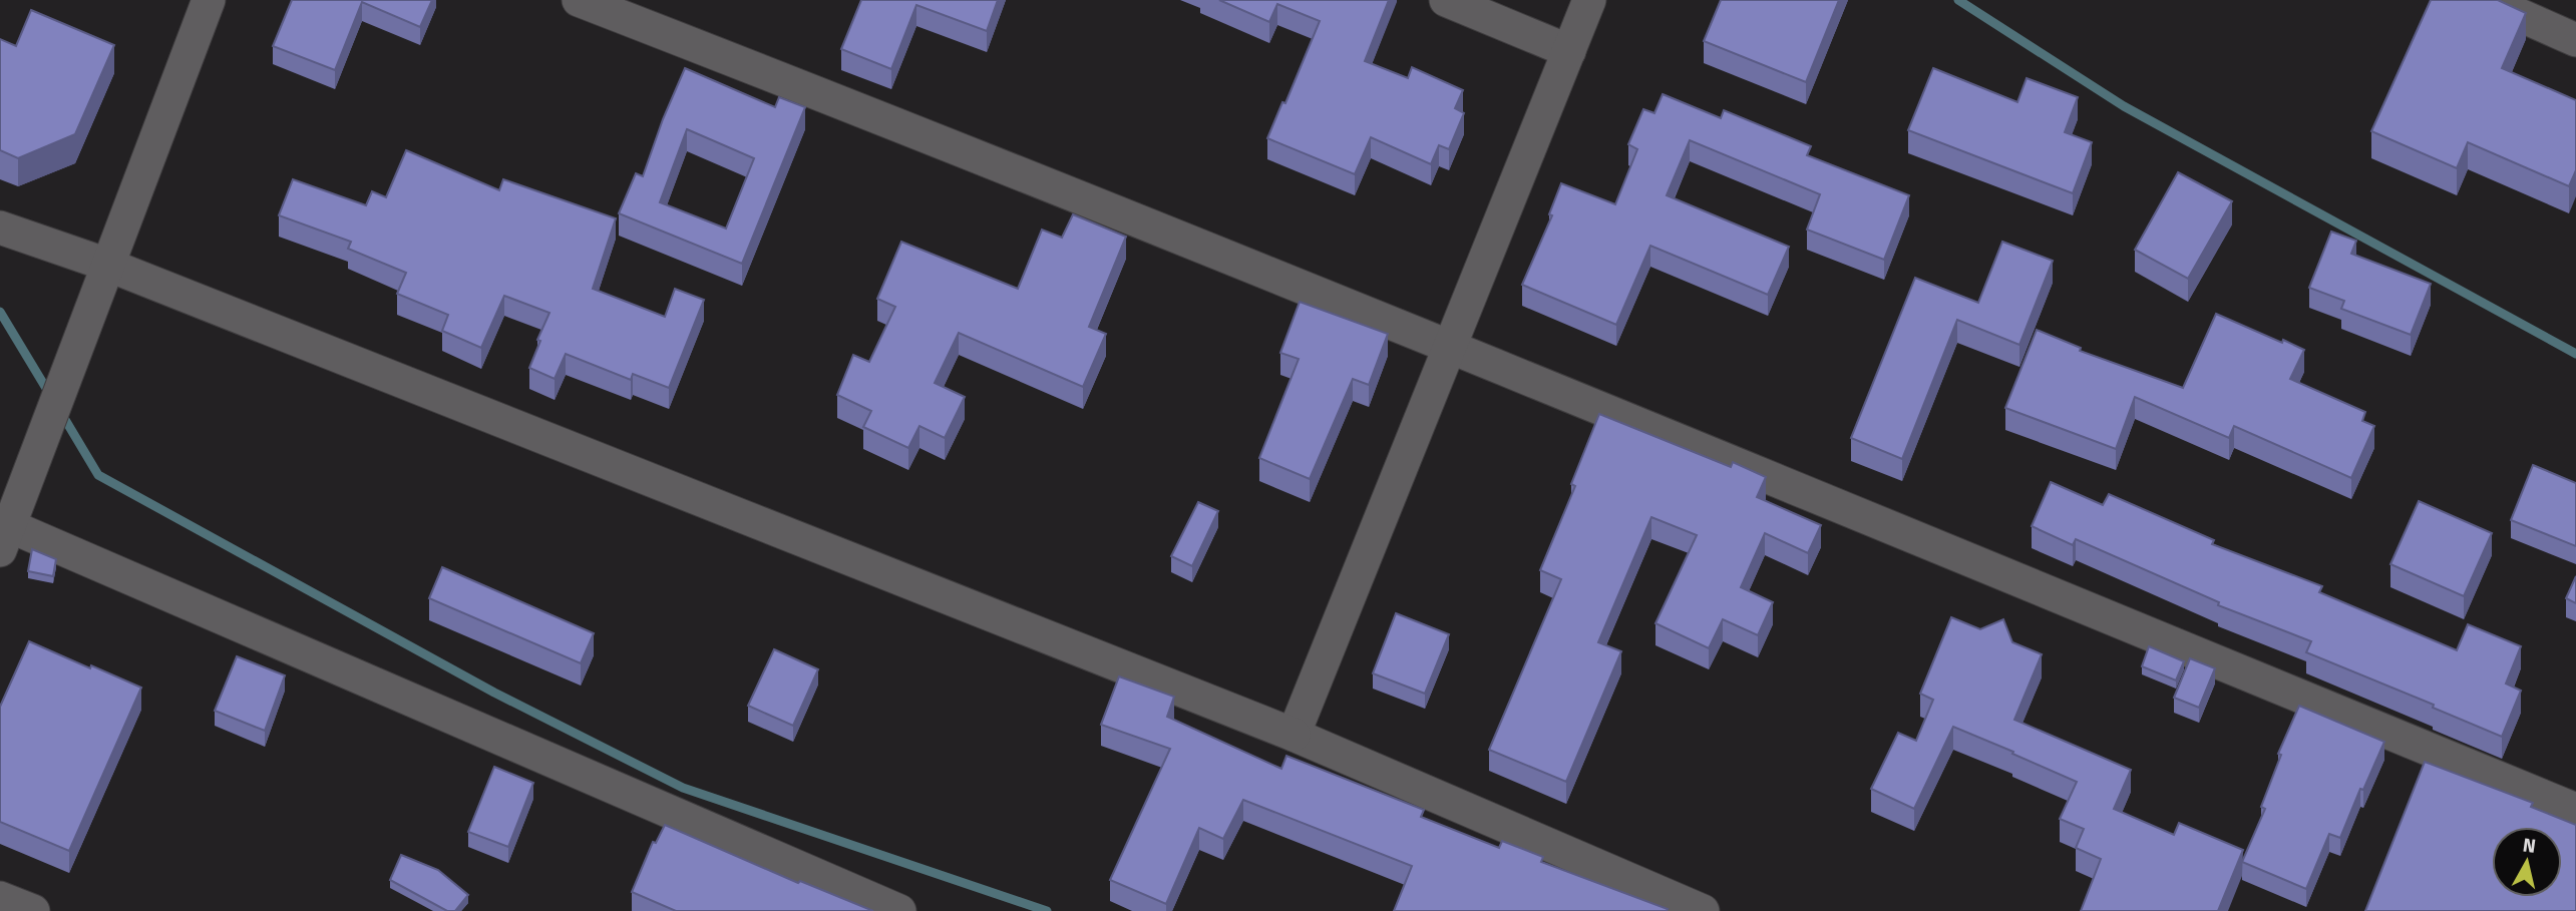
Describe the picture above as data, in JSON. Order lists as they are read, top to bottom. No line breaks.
{"north":"top"}
